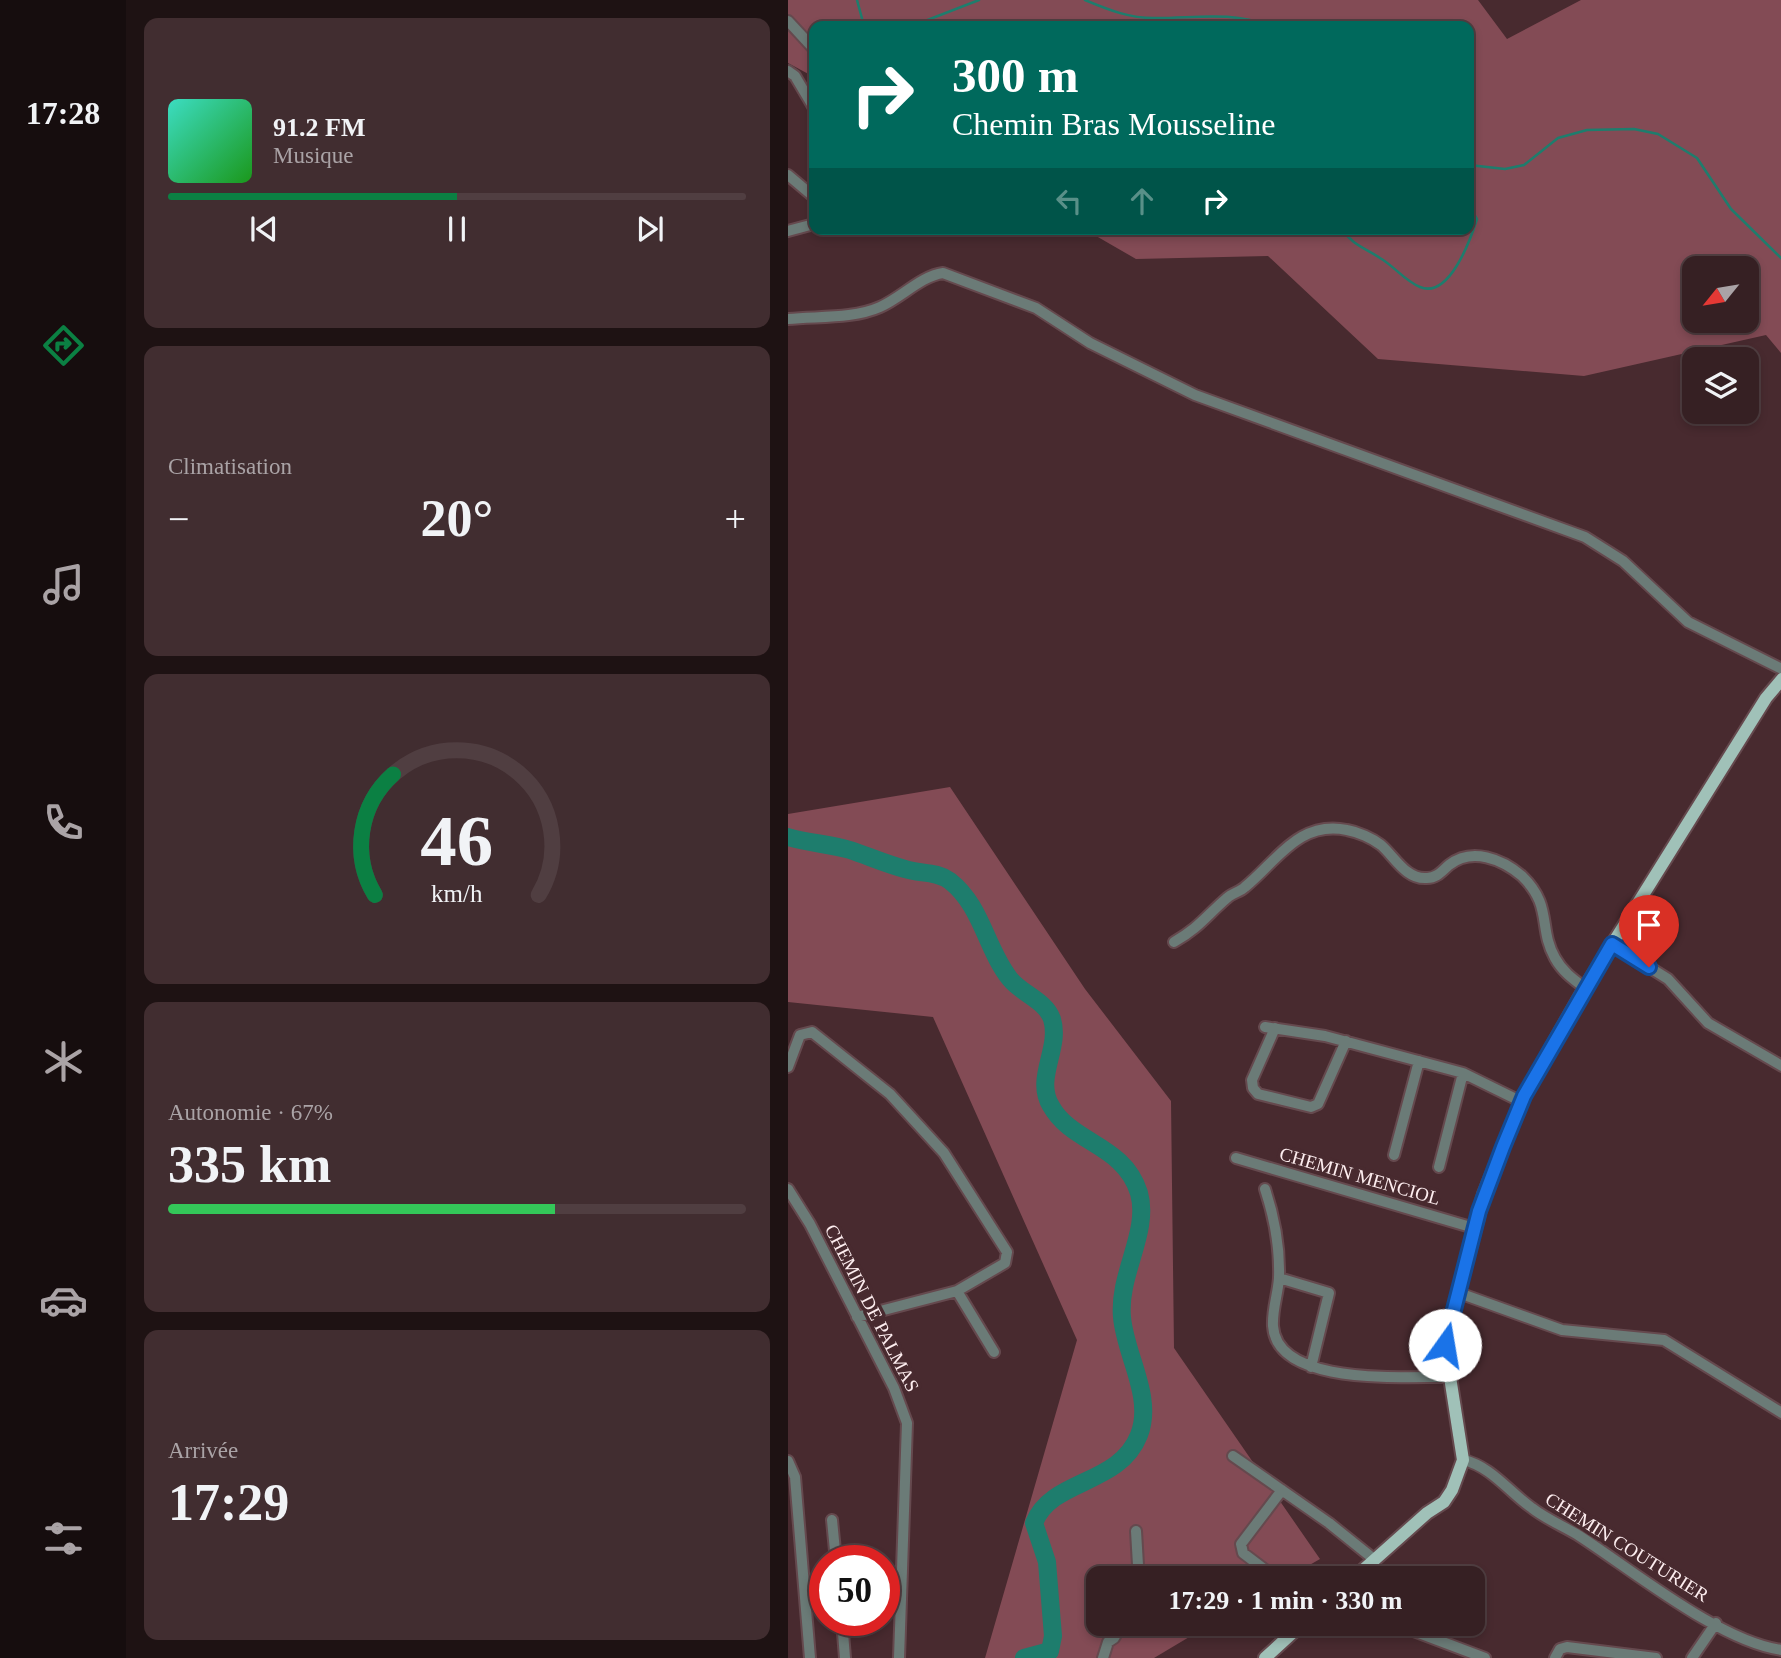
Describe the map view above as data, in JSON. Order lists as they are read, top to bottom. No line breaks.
{"streets":{"street":["CHEMIN MENCIOL","CHEMIN DE PALMAS","CHEMIN COUTURIER"]},"north":"bottom left","page":{"tabs":"17:28","turn":["300 m","Chemin Bras Mousseline"],"song":["91.2 FM","Musique"],"tile":["Climatisation",["Autonomie · 67%","335 km"],["Arrivée","17:29"]],"heat":["−","20°","+"],"limit":"50","trip":"17:29 · 1 min · 330 m","gauge":["46","km/h"]}}
